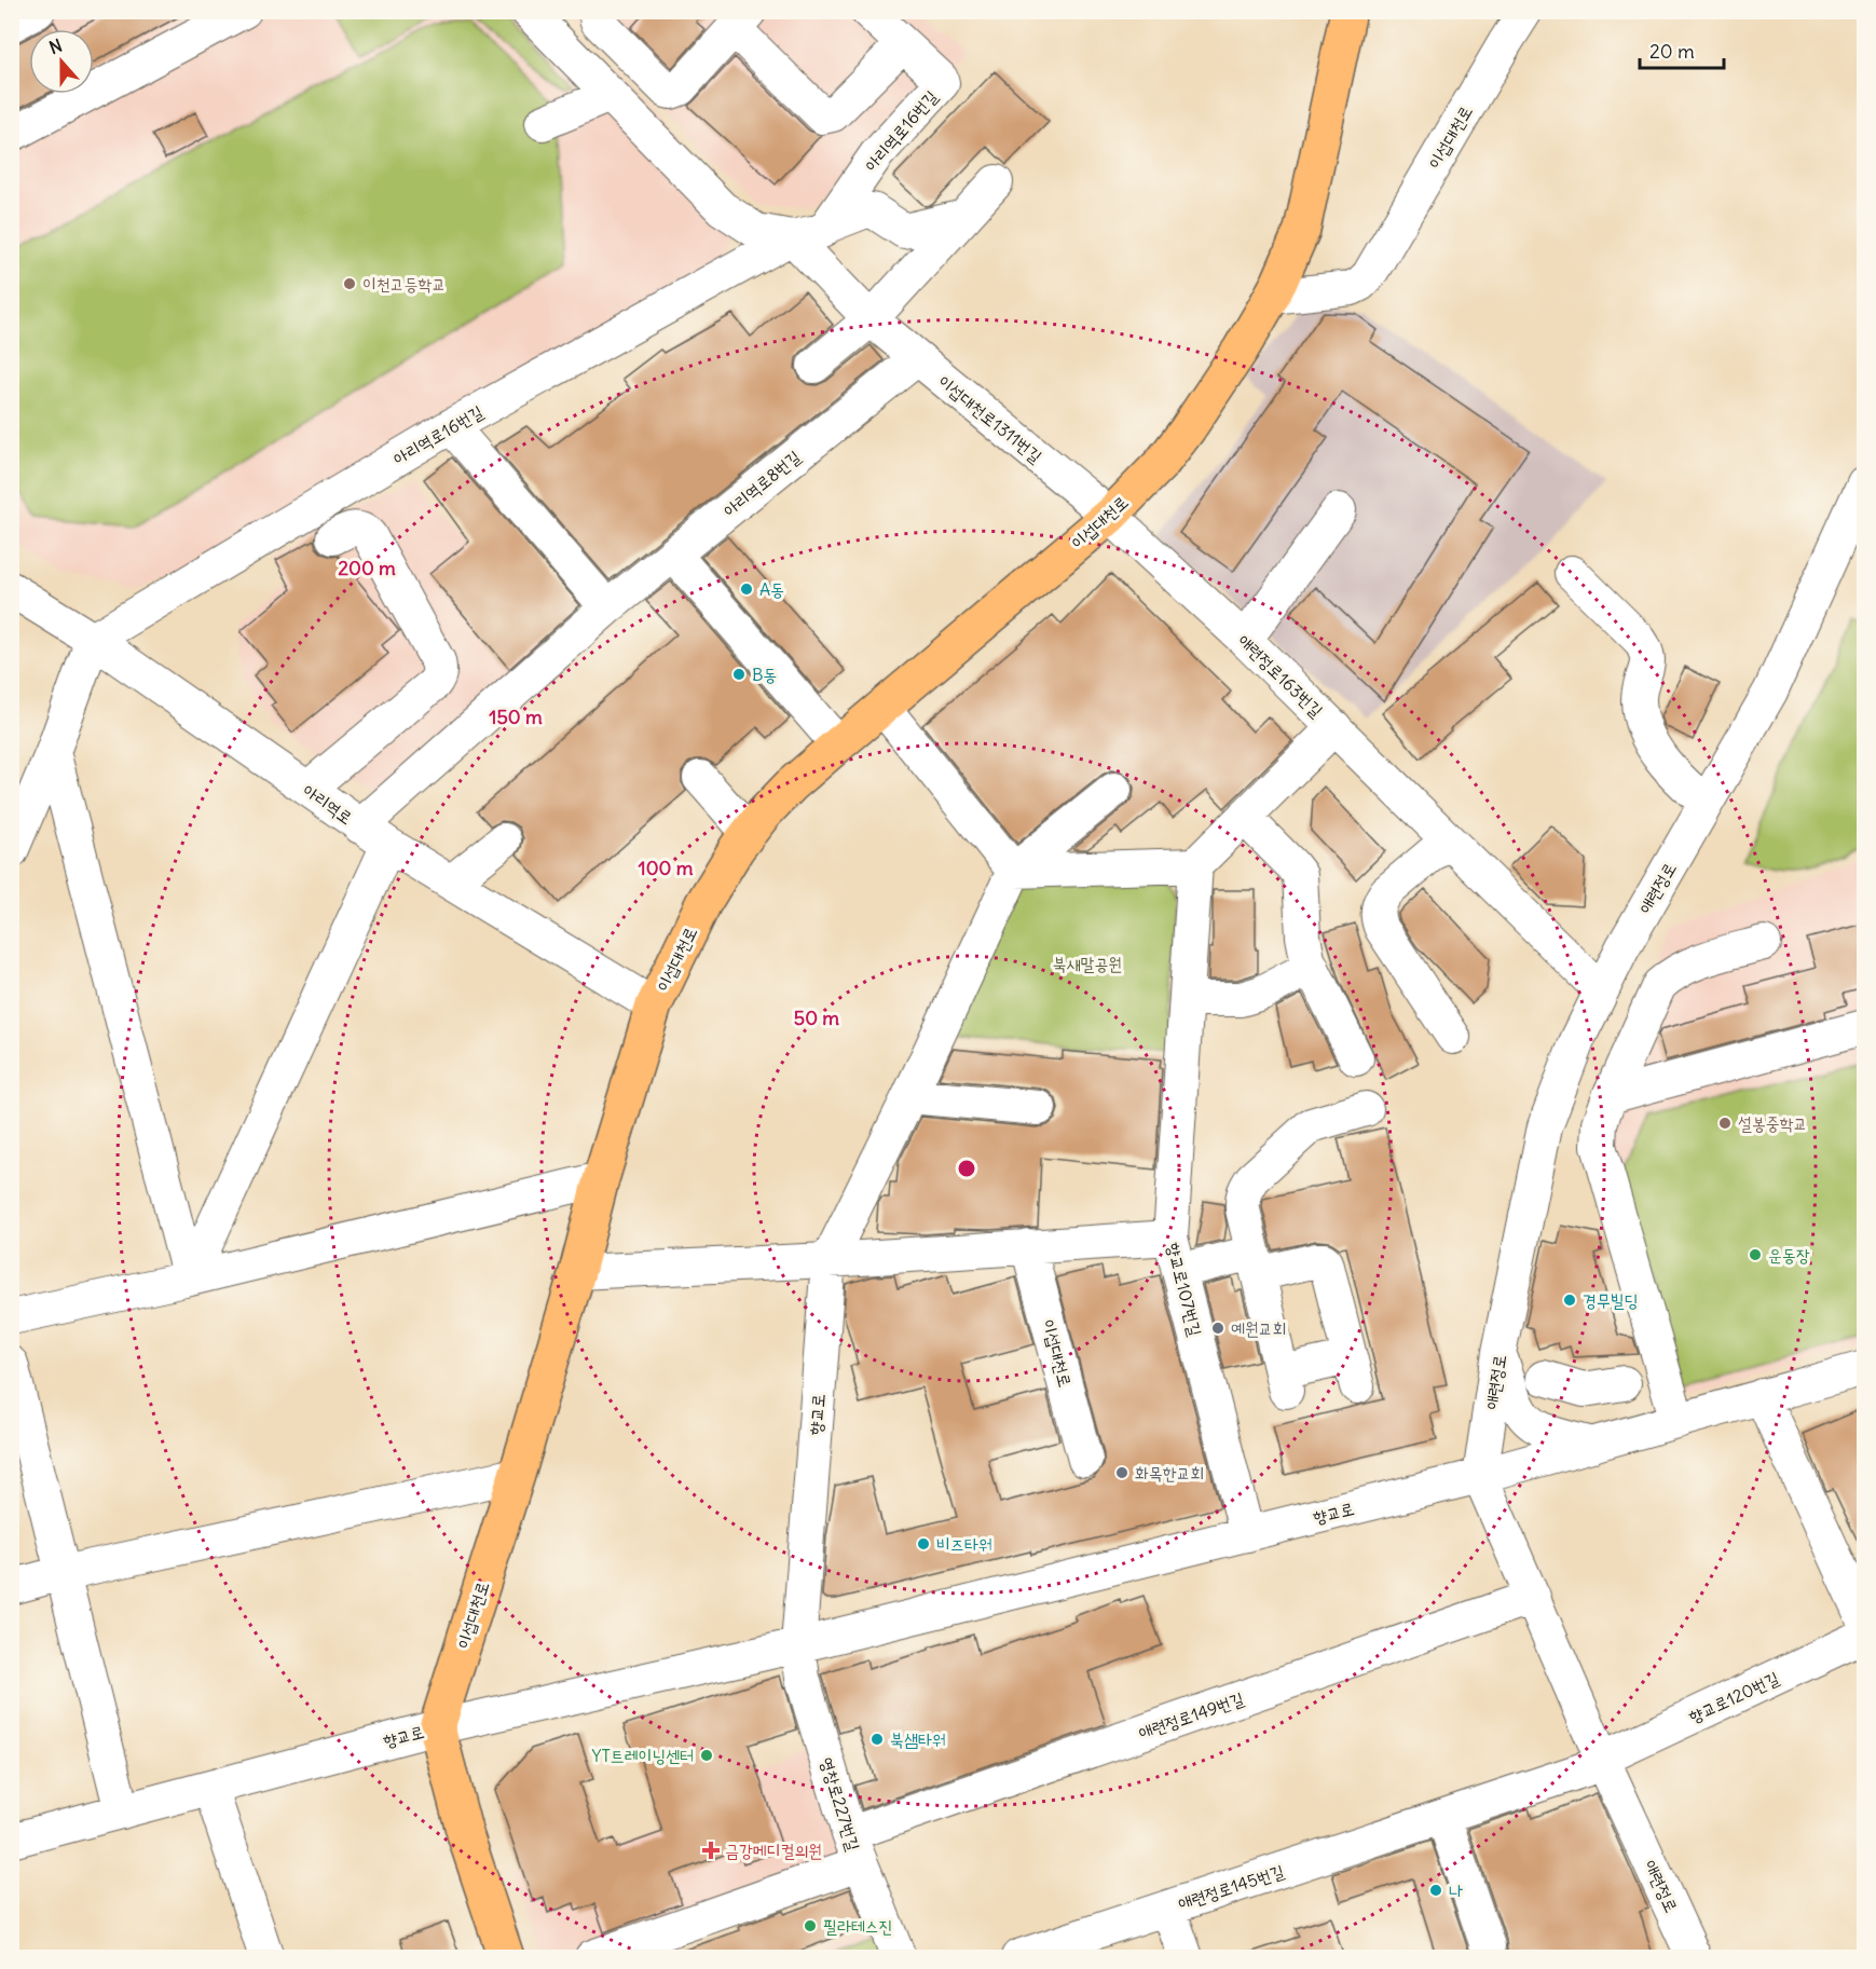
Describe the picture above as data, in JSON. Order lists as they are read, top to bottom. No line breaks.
{"streets":{"main road":["이섭대천로"],"street":["아리역로16번길","이섭대천로1311번길","아리역로8번길","애련정로163번길","아리역로","애련정로","향교로107번길","향교로","향교로120번길","애련정로149번길","영창로227번길","애련정로145번길"]},"crossings":[["아리역로16번길","이섭대천로1311번길"],["아리역로16번길","아리역로"],["이섭대천로","이섭대천로1311번길"],["이섭대천로","애련정로163번길"],["이섭대천로","아리역로"],["이섭대천로","향교로"],["이섭대천로1311번길","아리역로8번길"],["이섭대천로1311번길","애련정로163번길"],["아리역로8번길","아리역로"],["애련정로163번길","애련정로"],["애련정로","향교로"],["애련정로","향교로120번길"],["애련정로","애련정로149번길"],["애련정로","애련정로145번길"],["향교로107번길","향교로"],["향교로","영창로227번길"],["향교로120번길","애련정로145번길"],["애련정로149번길","영창로227번길"]],"parks":["북새말공원"],"places":{"other":["이천고등학교","A동","B동","설봉중학교","운동장","경무빌딩","예원교회","화목한교회","비즈타워","북샘타워","YT트레이닝센터","나","필라테스진"],"health":["금강메디컬의원"]},"scale_bar":"20 m","north":"top","rings":["200 m","150 m","100 m","50 m"]}
